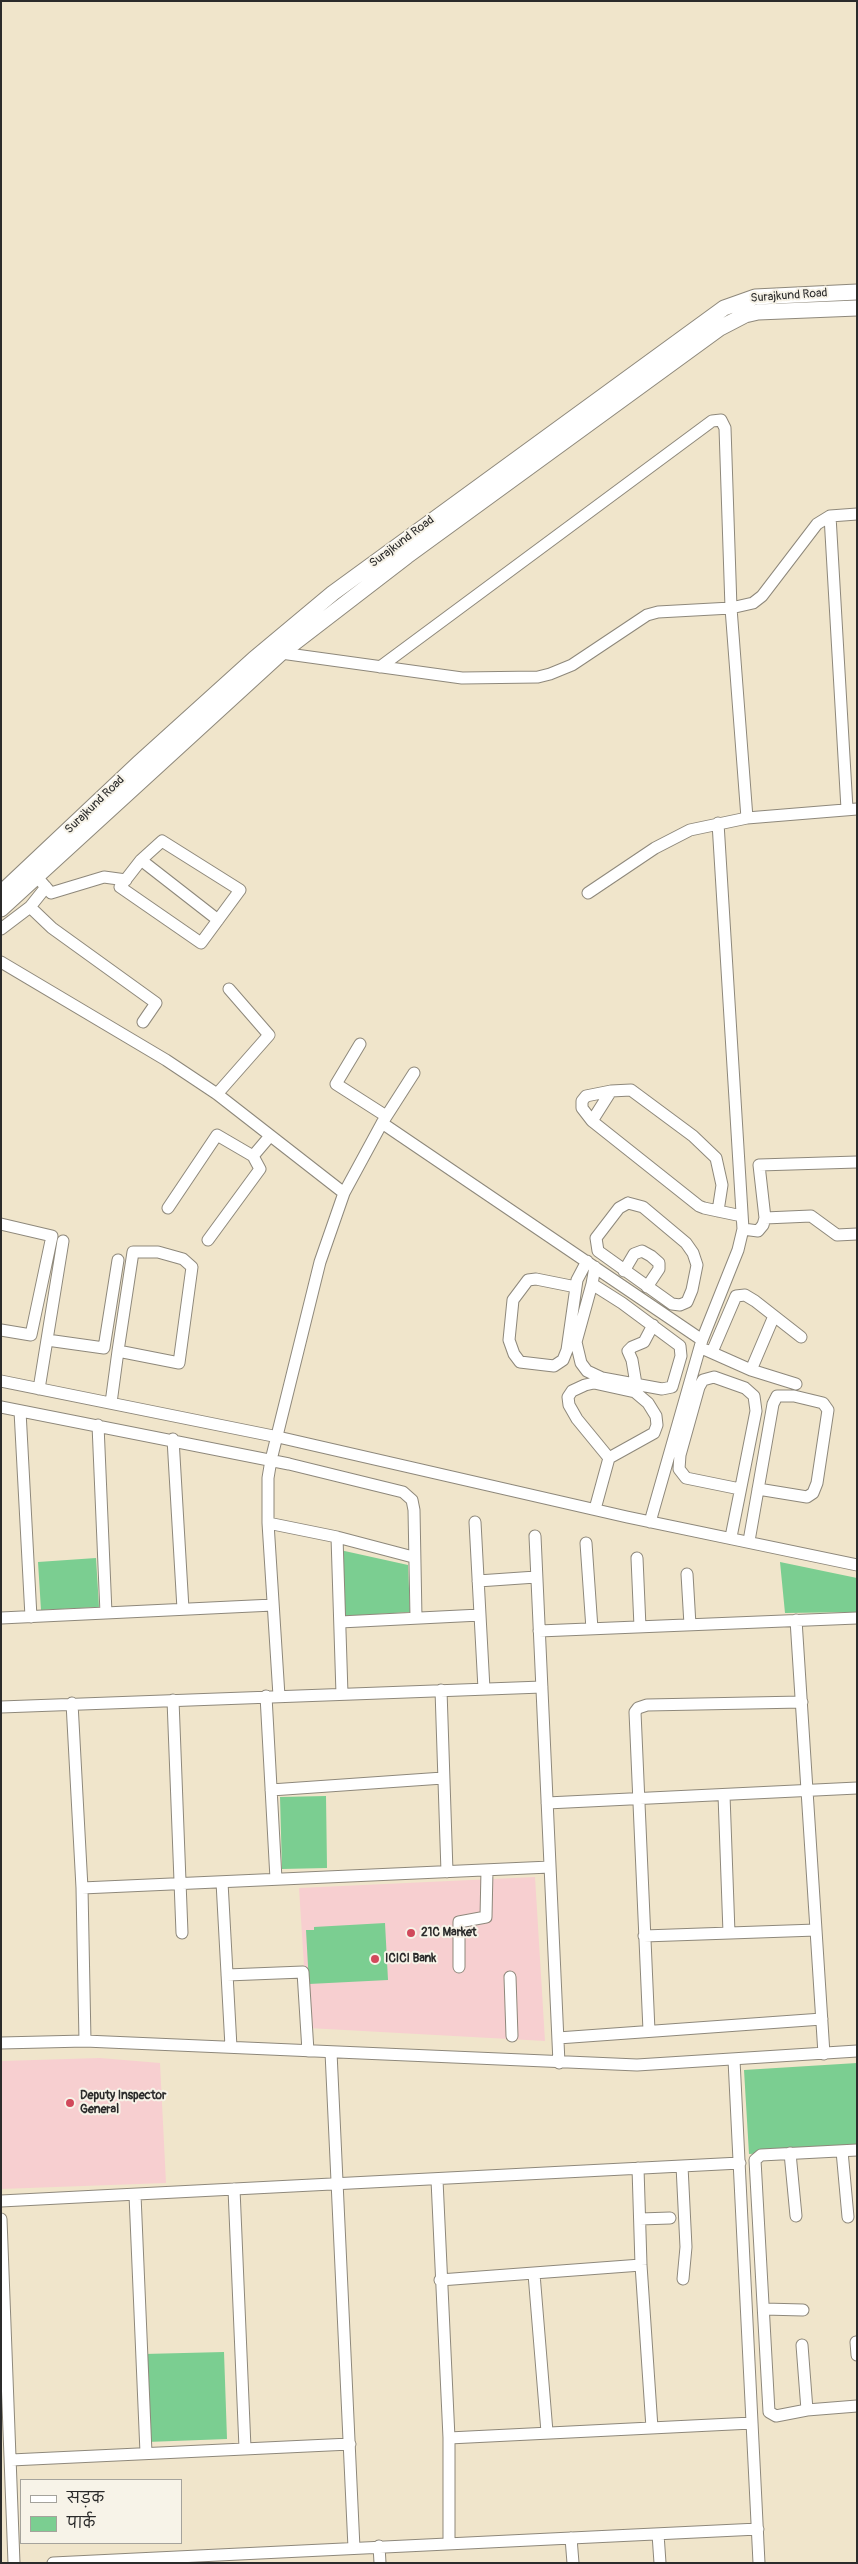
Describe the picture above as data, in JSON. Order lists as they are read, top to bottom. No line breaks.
{"streets":{"main road":["Surajkund Road"]},"places":["21C Market","ICICI Bank","Deputy Inspector General"],"legend":["सड़क","पार्क"]}
